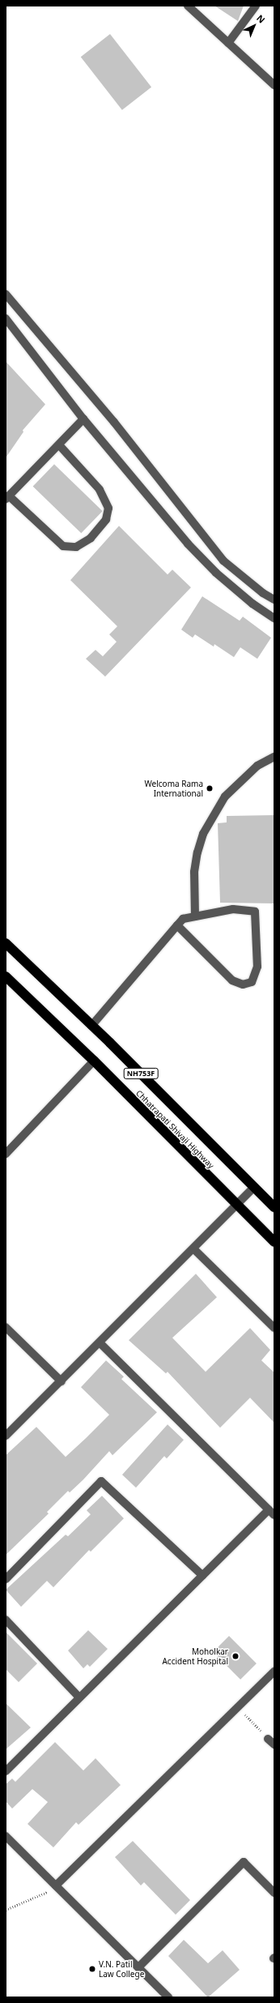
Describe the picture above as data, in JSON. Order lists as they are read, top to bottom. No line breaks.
{"streets":{"highway":["NH753F","Chhatrapati Shivaji Highway"]},"places":["Welcoma Rama International","Moholkar Accident Hospital","V.N. Patil Law College"],"north":"top right"}
